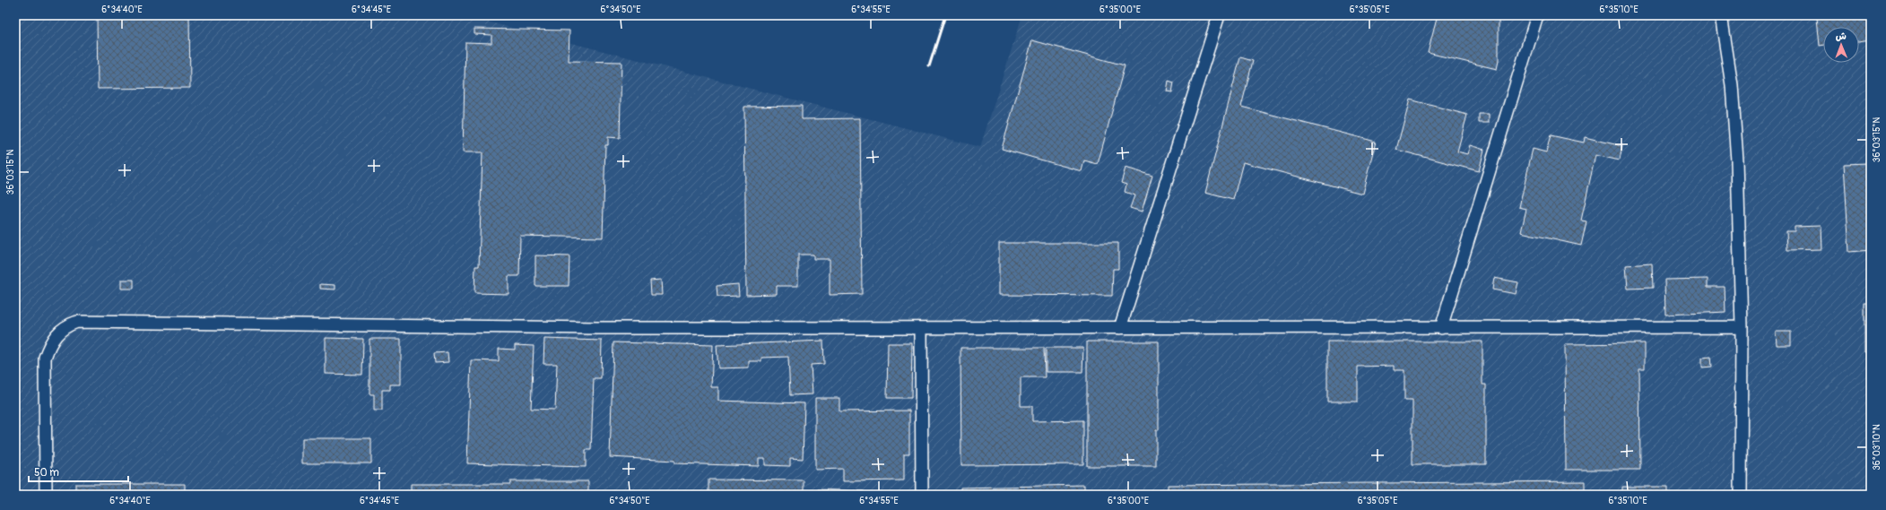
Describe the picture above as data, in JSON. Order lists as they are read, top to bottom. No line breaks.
{"scale_bar":"50 m","north":"top","coordinates":["6°34'40\"E","6°34'45\"E","6°34'50\"E","6°34'55\"E","6°35'00\"E","6°35'05\"E","6°35'10\"E","36°03'15\"N","36°03'10\"N"]}
